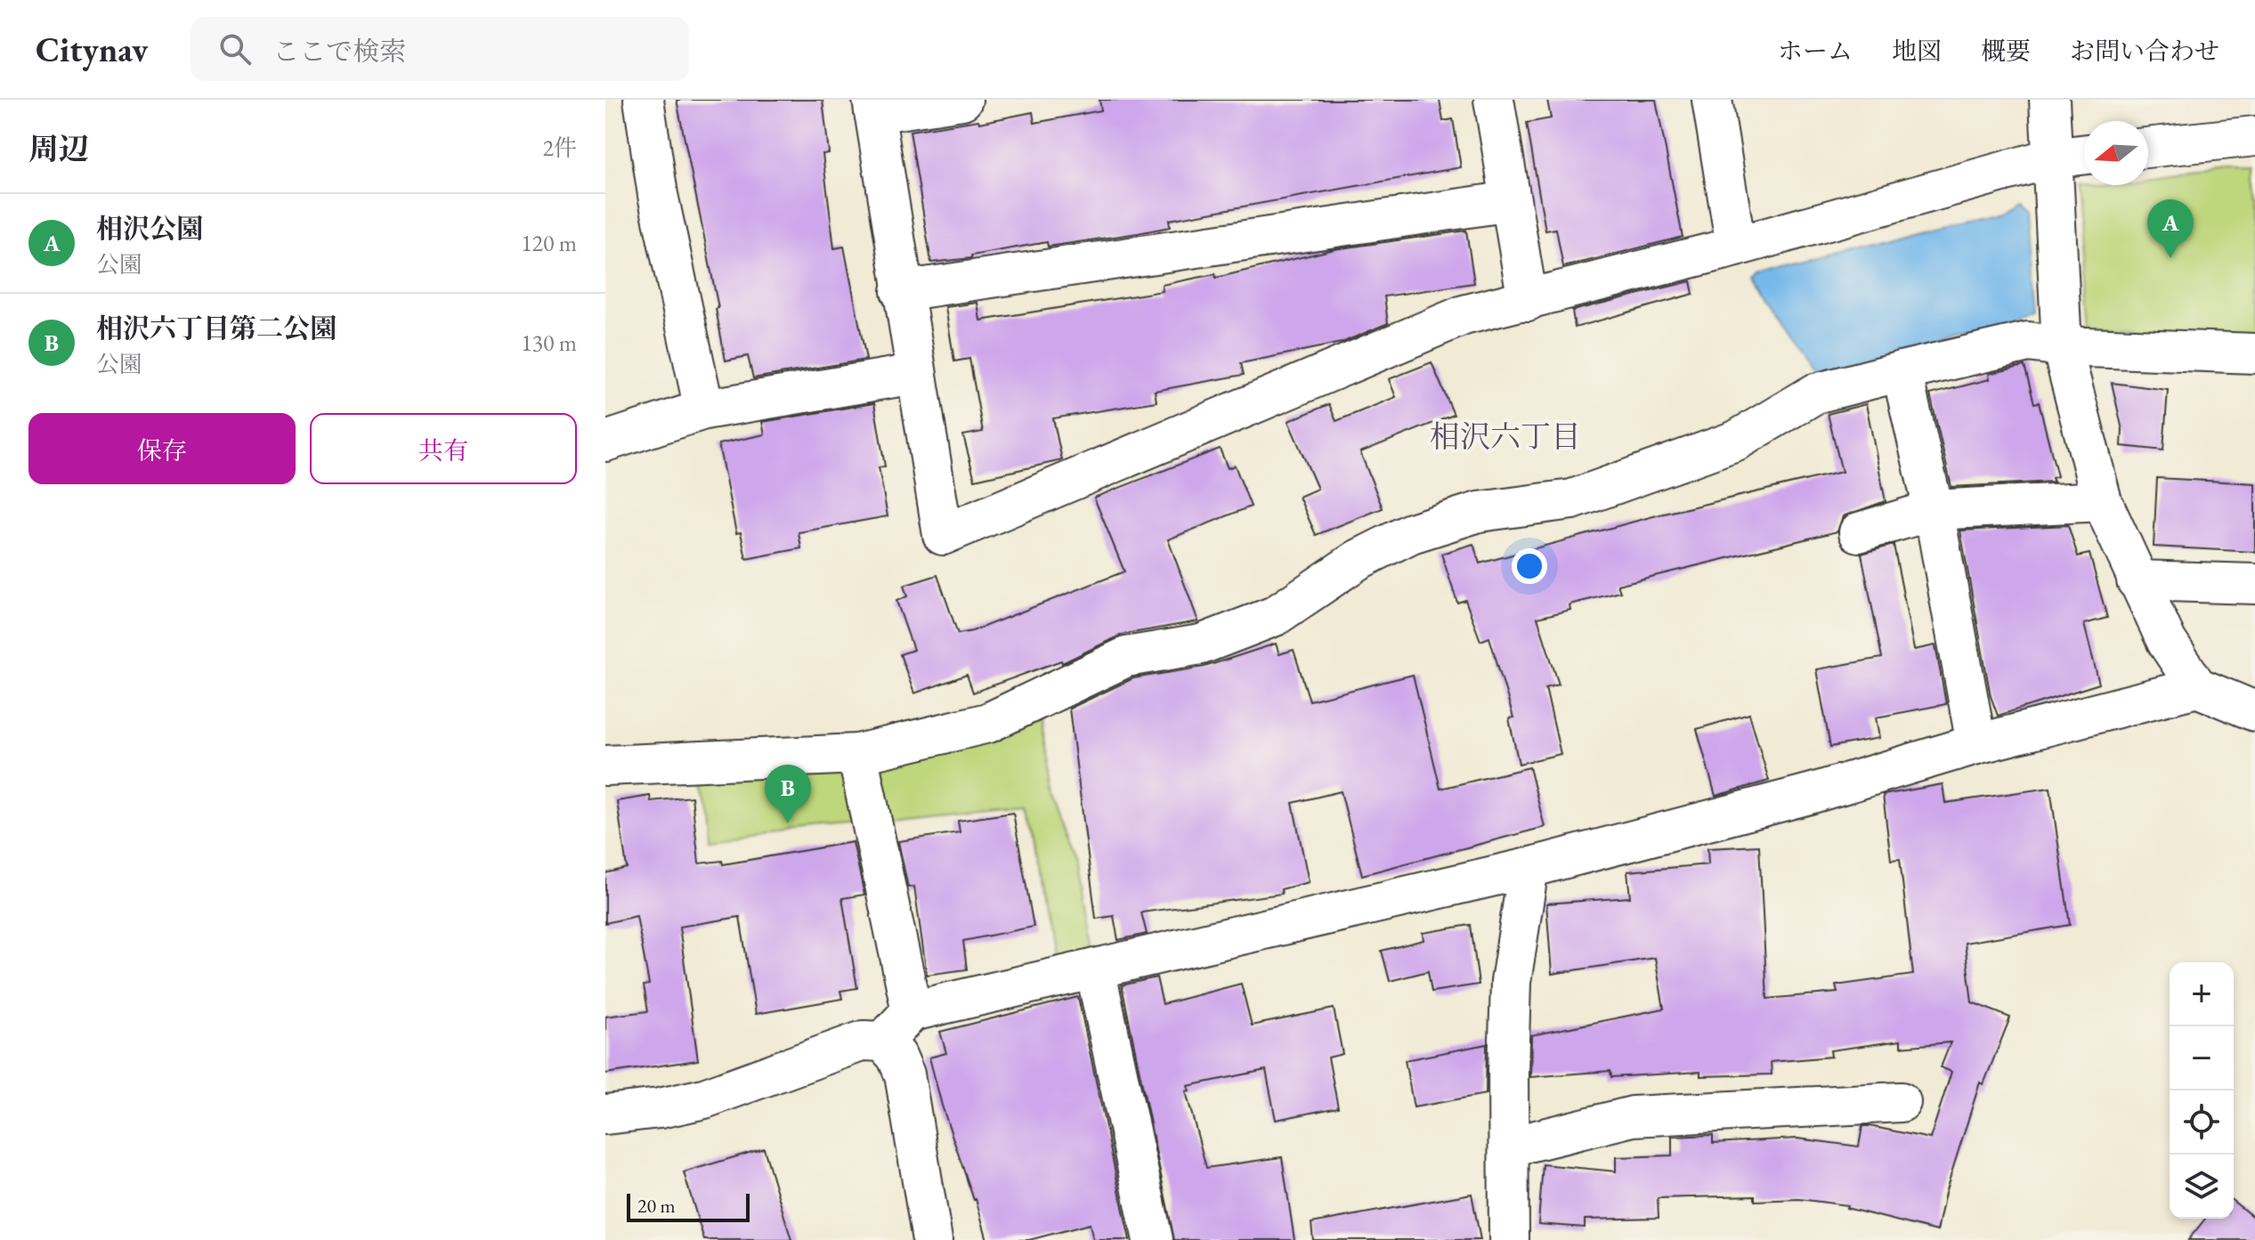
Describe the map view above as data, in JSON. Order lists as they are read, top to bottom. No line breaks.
{"districts":["相沢六丁目"],"scale_bar":"20 m","north":"left","page":{"header":"Citynav","search":"ここで検索","nav":["ホーム","地図","概要","お問い合わせ"],"heading":["周辺","2件"],"list":[{"mark":"A","name":"相沢公園","note":"公園","value":"120 m"},{"mark":"B","name":"相沢六丁目第二公園","note":"公園","value":"130 m"}],"pins":["A","B"],"buttons":["保存","共有"],"map_buttons":["+","−"],"scale":"20 m"}}
